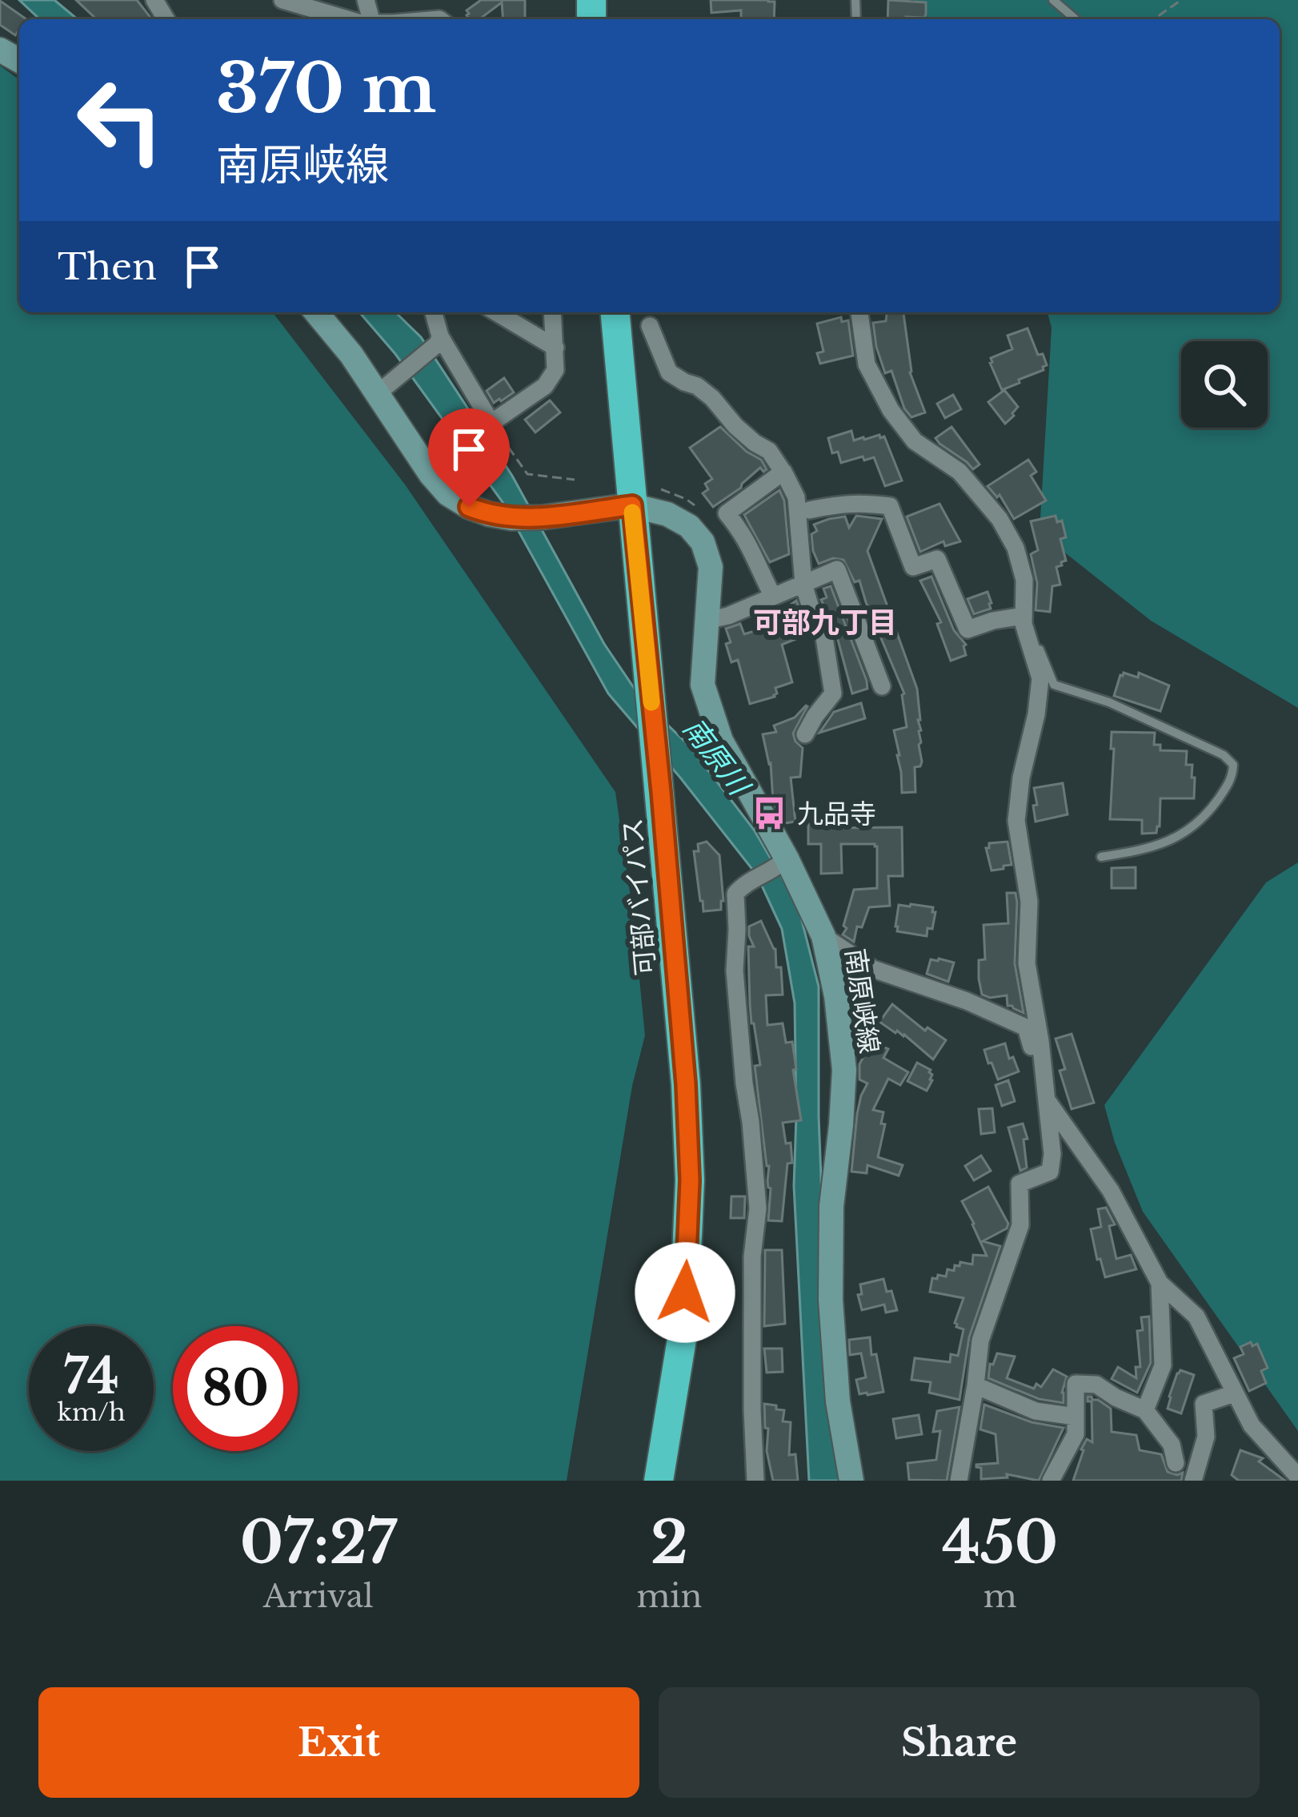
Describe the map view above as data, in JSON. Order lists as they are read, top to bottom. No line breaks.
{"streets":{"highway":["可部バイパス"],"main road":["南原峡線"]},"crossings":[["可部バイパス","南原峡線"]],"districts":["可部九丁目"],"water":["南原川"],"places":{"bus stop":["九品寺"]},"page":{"turn":["370 m","南原峡線"],"then":"Then","speed":"74 km/h","limit":"80","eta":["07:27","Arrival","2","min","450","m"],"buttons":["Exit","Share"]}}
